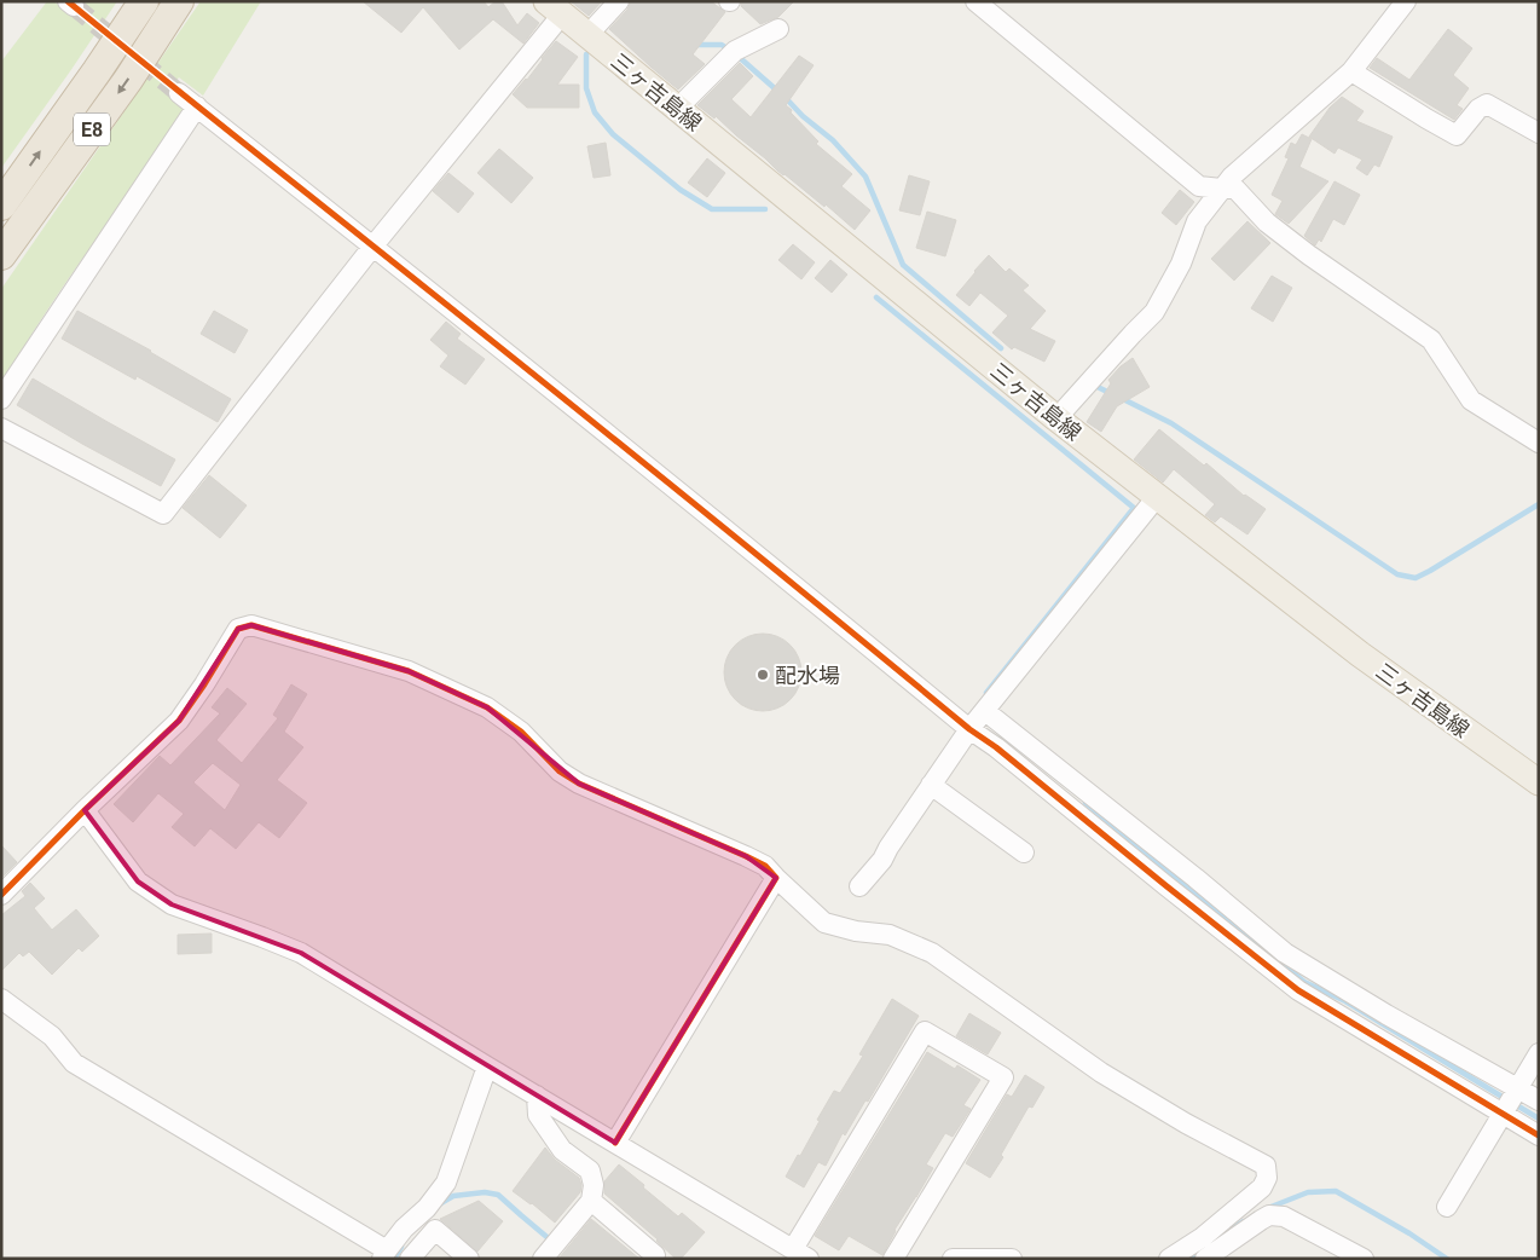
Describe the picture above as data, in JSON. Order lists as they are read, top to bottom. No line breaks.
{"streets":{"highway":["E8"],"main road":["三ヶ吉島線"]},"places":["配水場"]}
